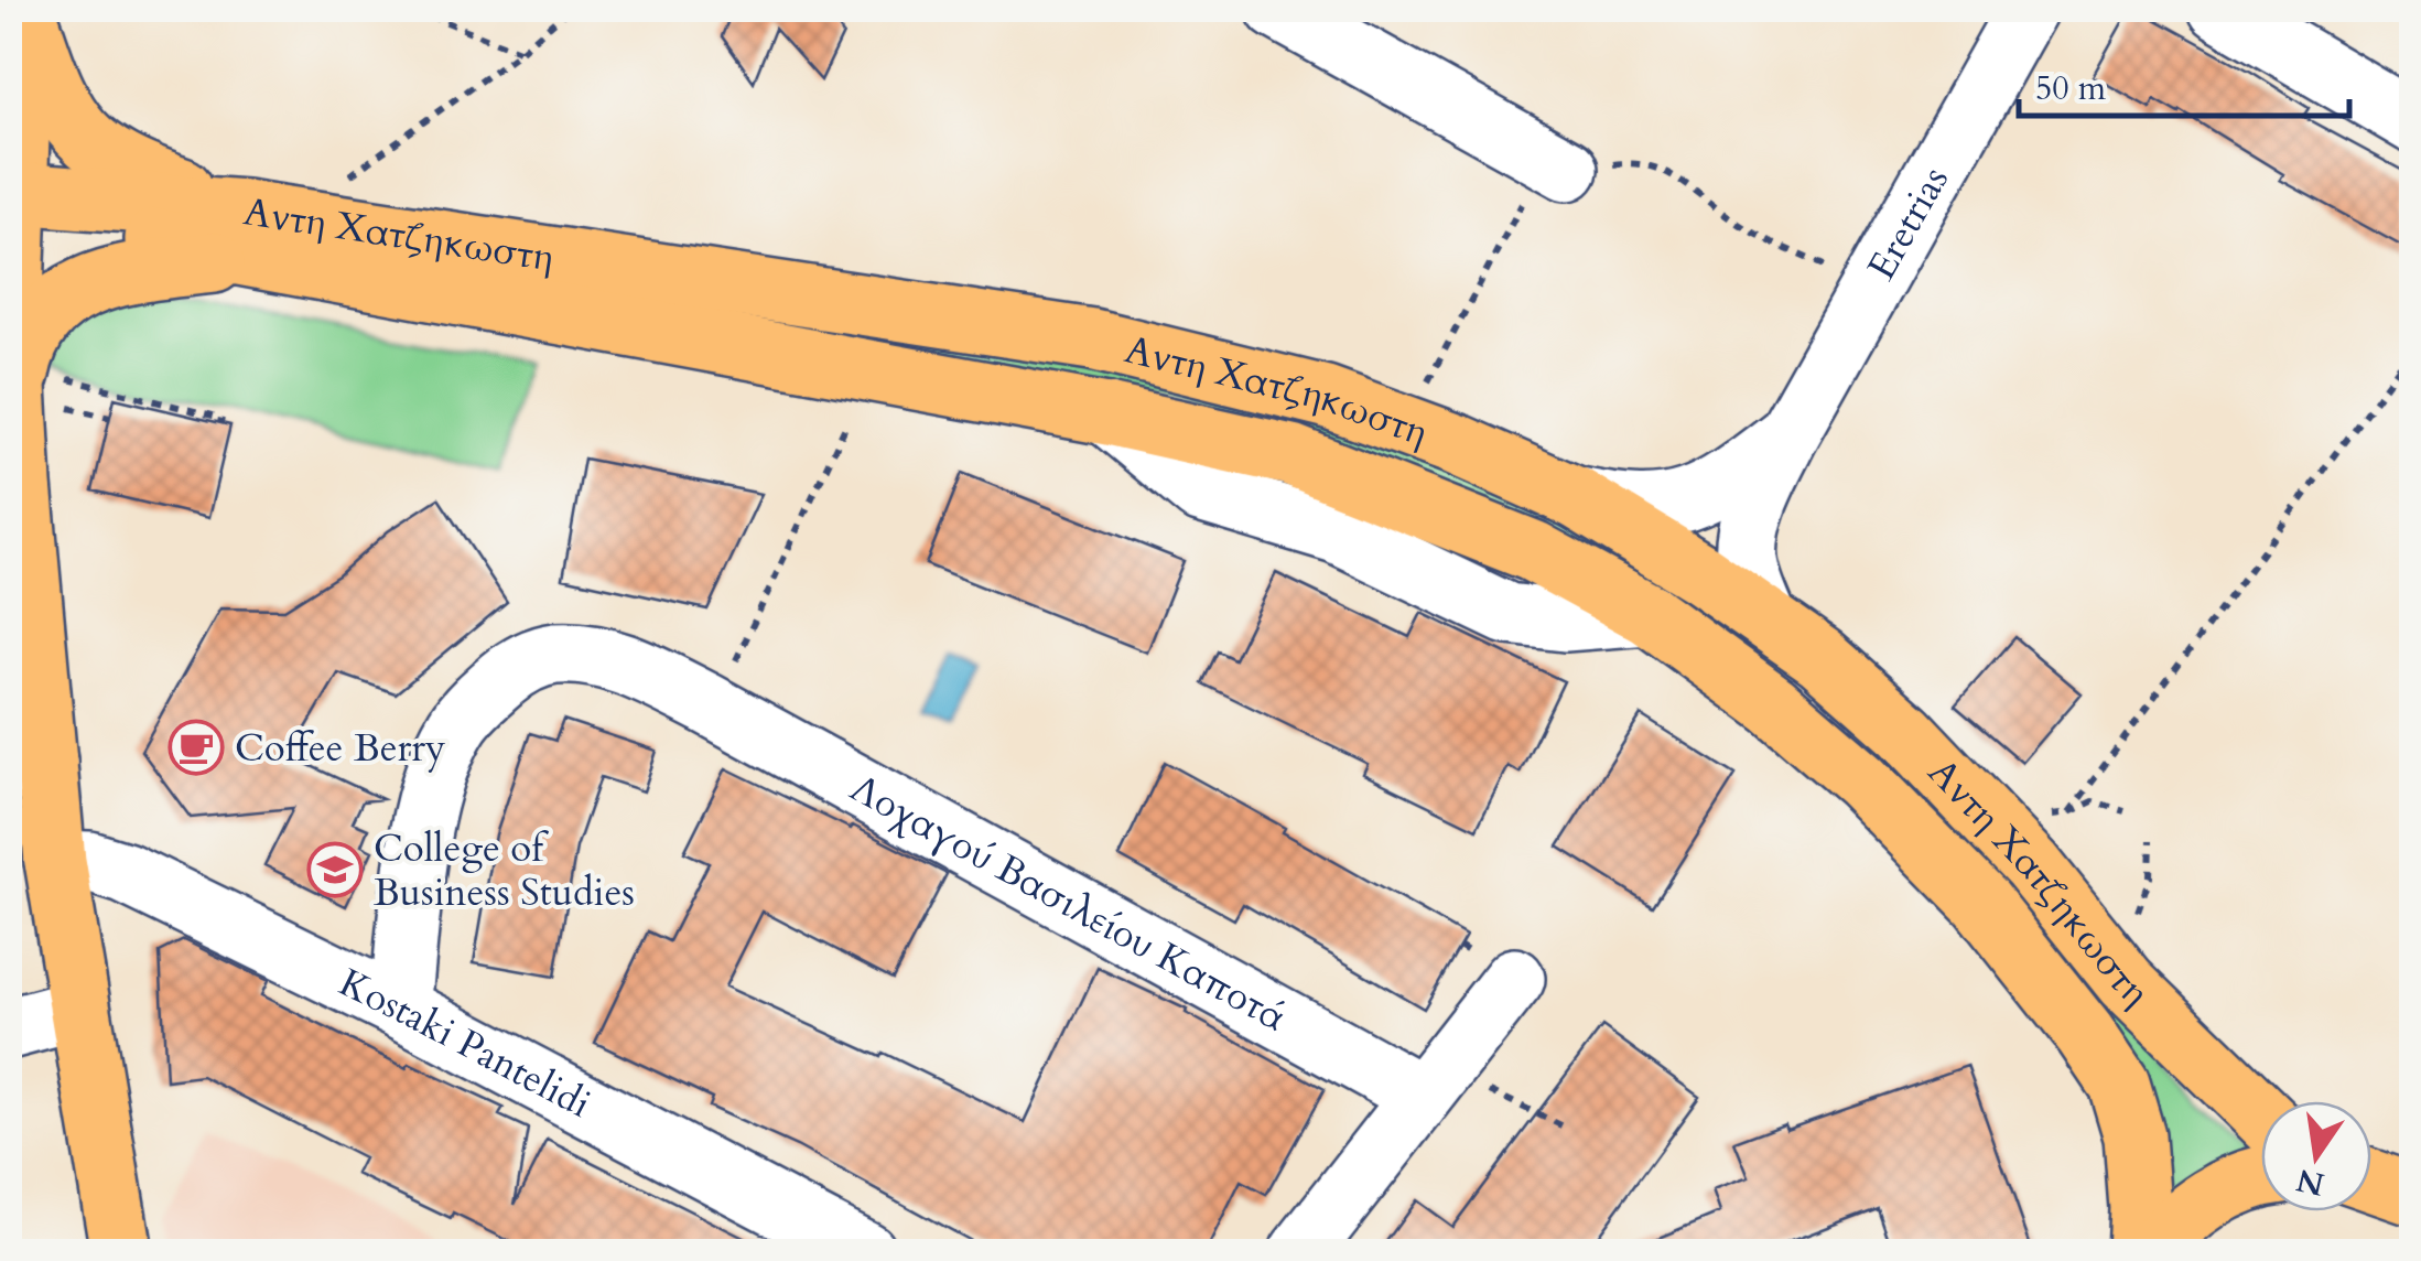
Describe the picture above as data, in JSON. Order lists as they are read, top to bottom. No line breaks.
{"streets":{"main road":["Αντη Χατζηκωστη"],"street":["Eretrias","Λοχαγού Βασιλείου Καποτά","Kostaki Pantelidi"]},"crossings":[["Eretrias","Αντη Χατζηκωστη"],["Λοχαγού Βασιλείου Καποτά","Kostaki Pantelidi"]],"places":{"cafe":["Coffee Berry"],"school or university":["College of Business Studies"]},"scale_bar":"50 m","north":"bottom"}
